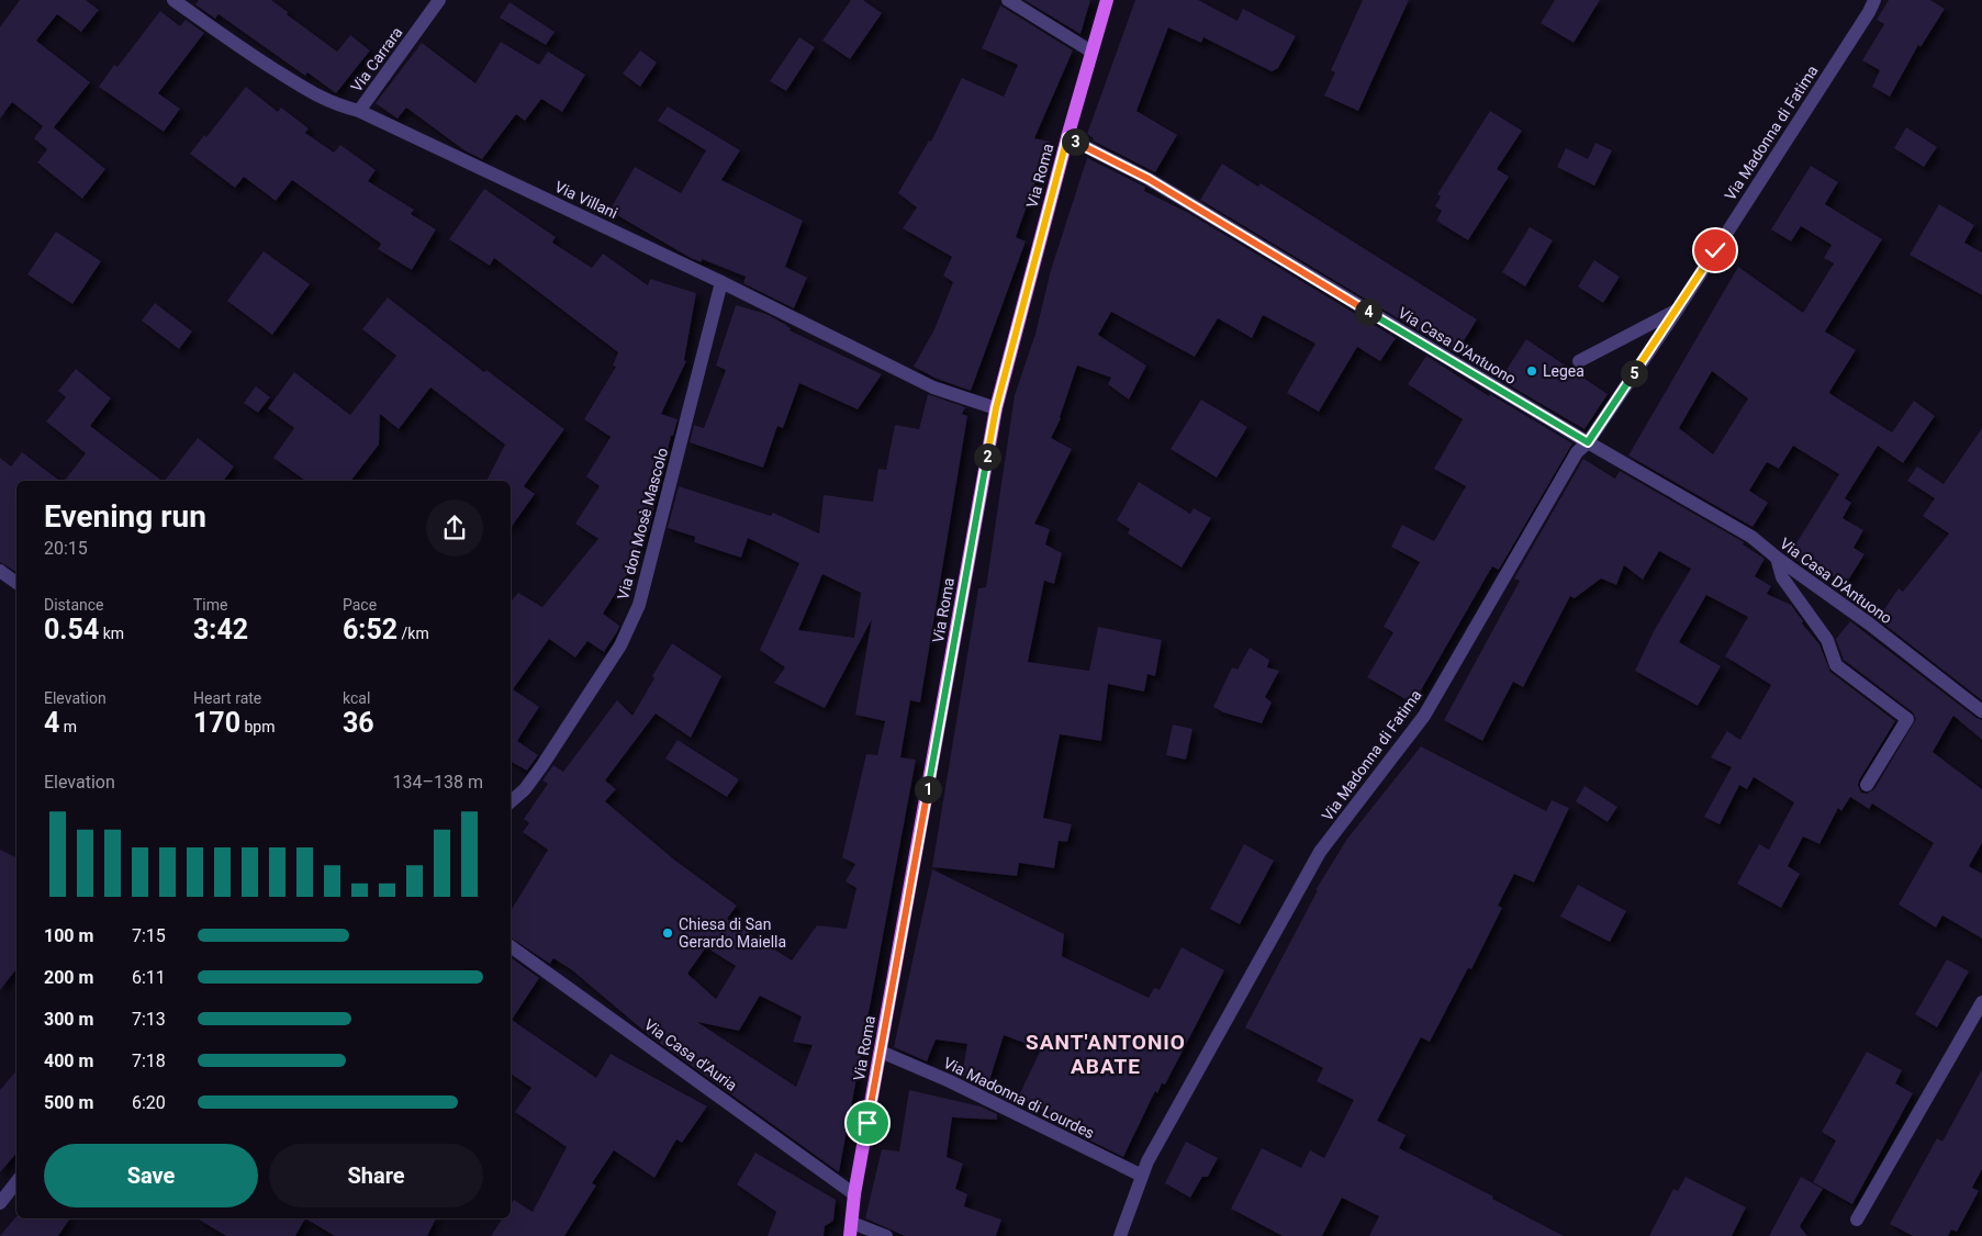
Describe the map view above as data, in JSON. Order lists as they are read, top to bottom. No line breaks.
{"streets":{"main road":["Via Roma"],"street":["Via Carrara","Via Madonna di Fatima","Via Villani","Via Casa D'Antuono","Via don Mosè Mascolo","Via Casa d'Auria","Via Madonna di Lourdes"]},"crossings":[["Via Carrara","Via Villani"],["Via Madonna di Fatima","Via Casa D'Antuono"],["Via Madonna di Fatima","Via Madonna di Lourdes"],["Via Roma","Via Villani"],["Via Roma","Via Casa D'Antuono"],["Via Roma","Via Casa d'Auria"],["Via Roma","Via Madonna di Lourdes"],["Via Villani","Via don Mosè Mascolo"]],"districts":["SANT'ANTONIO ABATE"],"places":["Legea","Chiesa di San Gerardo Maiella"],"page":{"pins":["3","4","5","2","1"],"heading":["Evening run","20:15"],"stats":[["Distance","0.54 km"],["Time","3:42"],["Pace","6:52 /km"],["Elevation","4 m"],["Heart rate","170 bpm"],["kcal","36"]],"chart":["Elevation","134–138 m"],"list":[{"name":"100 m","note":"7:15"},{"name":"200 m","note":"6:11"},{"name":"300 m","note":"7:13"},{"name":"400 m","note":"7:18"},{"name":"500 m","note":"6:20"}],"buttons":["Save","Share"]}}
